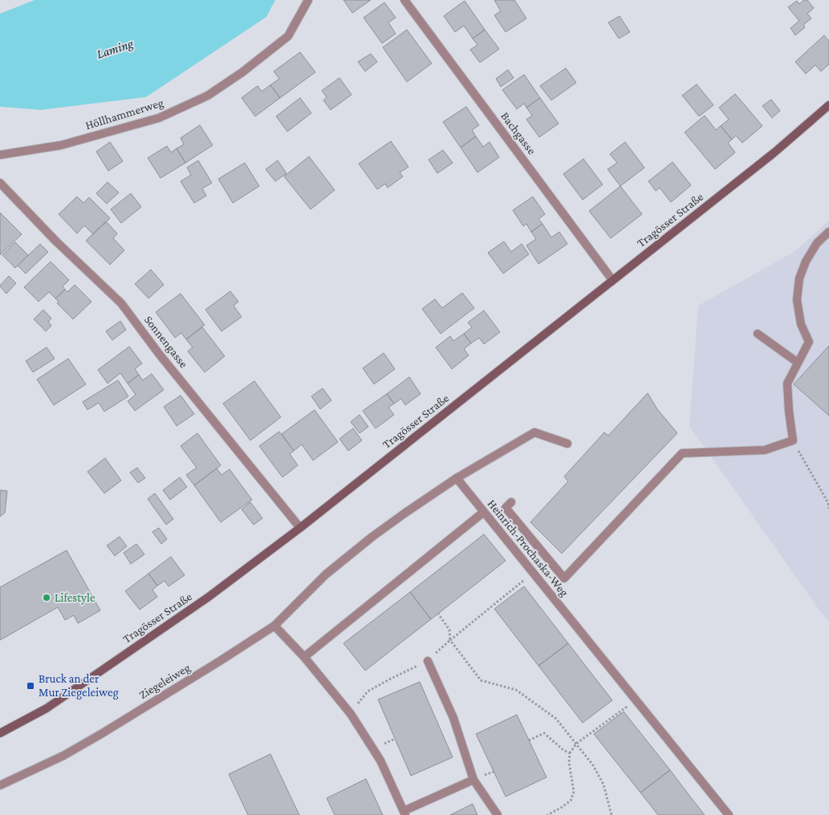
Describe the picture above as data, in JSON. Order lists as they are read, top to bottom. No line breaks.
{"streets":{"main road":["Tragösser Straße"],"street":["Höllhammerweg","Bachgasse","Sonnengasse","Heinrich-Prochaska-Weg","Ziegeleiweg"]},"crossings":[["Bachgasse","Tragösser Straße"],["Tragösser Straße","Sonnengasse"]],"water":["Laming"],"places":{"other":["Lifestyle"],"transit":["Bruck an der Mur Ziegeleiweg"]}}
